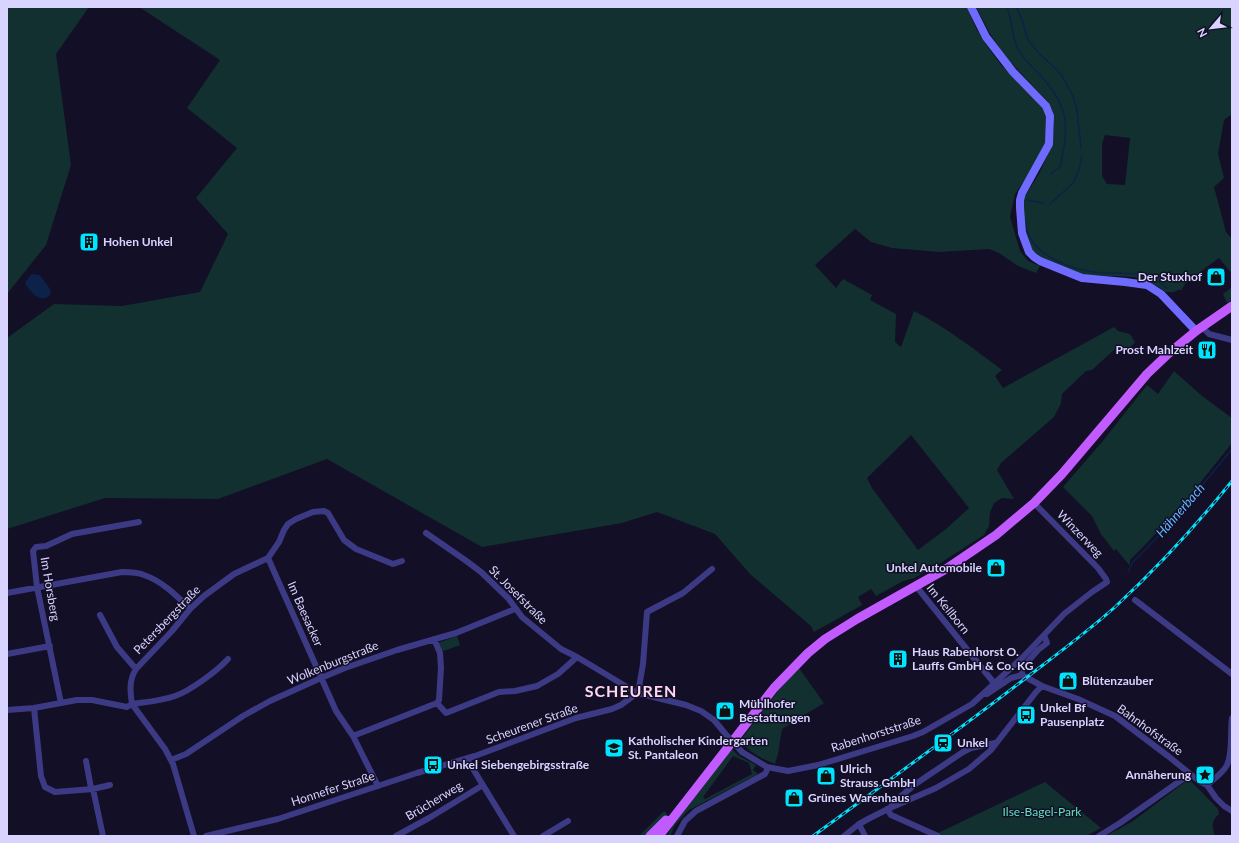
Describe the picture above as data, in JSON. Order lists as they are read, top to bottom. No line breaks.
{"streets":{"street":["Winzerweg","Im Horsberg","St. Josefstraße","Im Kellborn","Im Baesacker","Petersbergstraße","Wolkenburgstraße","Scheurener Straße","Bahnhofstraße","Rabenhorststraße","Honnefer Straße","Brücherweg"]},"crossings":[["Winzerweg","Rabenhorststraße"],["St. Josefstraße","Wolkenburgstraße"],["St. Josefstraße","Scheurener Straße"],["Im Kellborn","Rabenhorststraße"],["Im Baesacker","Petersbergstraße"],["Im Baesacker","Wolkenburgstraße"],["Im Baesacker","Honnefer Straße"],["Scheurener Straße","Honnefer Straße"],["Bahnhofstraße","Rabenhorststraße"]],"districts":["SCHEUREN"],"water":["Hähnerbach"],"parks":["Ilse-Bagel-Park"],"places":{"building":["Hohen Unkel","Haus Rabenhorst O. Lauffs GmbH & Co. KG"],"shop":["Der Stuxhof","Unkel Automobile","Blütenzauber","Mühlhofer Bestattungen","Ulrich Strauss GmbH","Grünes Warenhaus"],"restaurant":["Prost Mahlzeit"],"bus stop":["Unkel Bf Pausenplatz","Unkel Siebengebirgsstraße"],"station":["Unkel"],"school or university":["Katholischer Kindergarten St. Pantaleon"],"place":["Annäherung"]},"north":"bottom left"}
